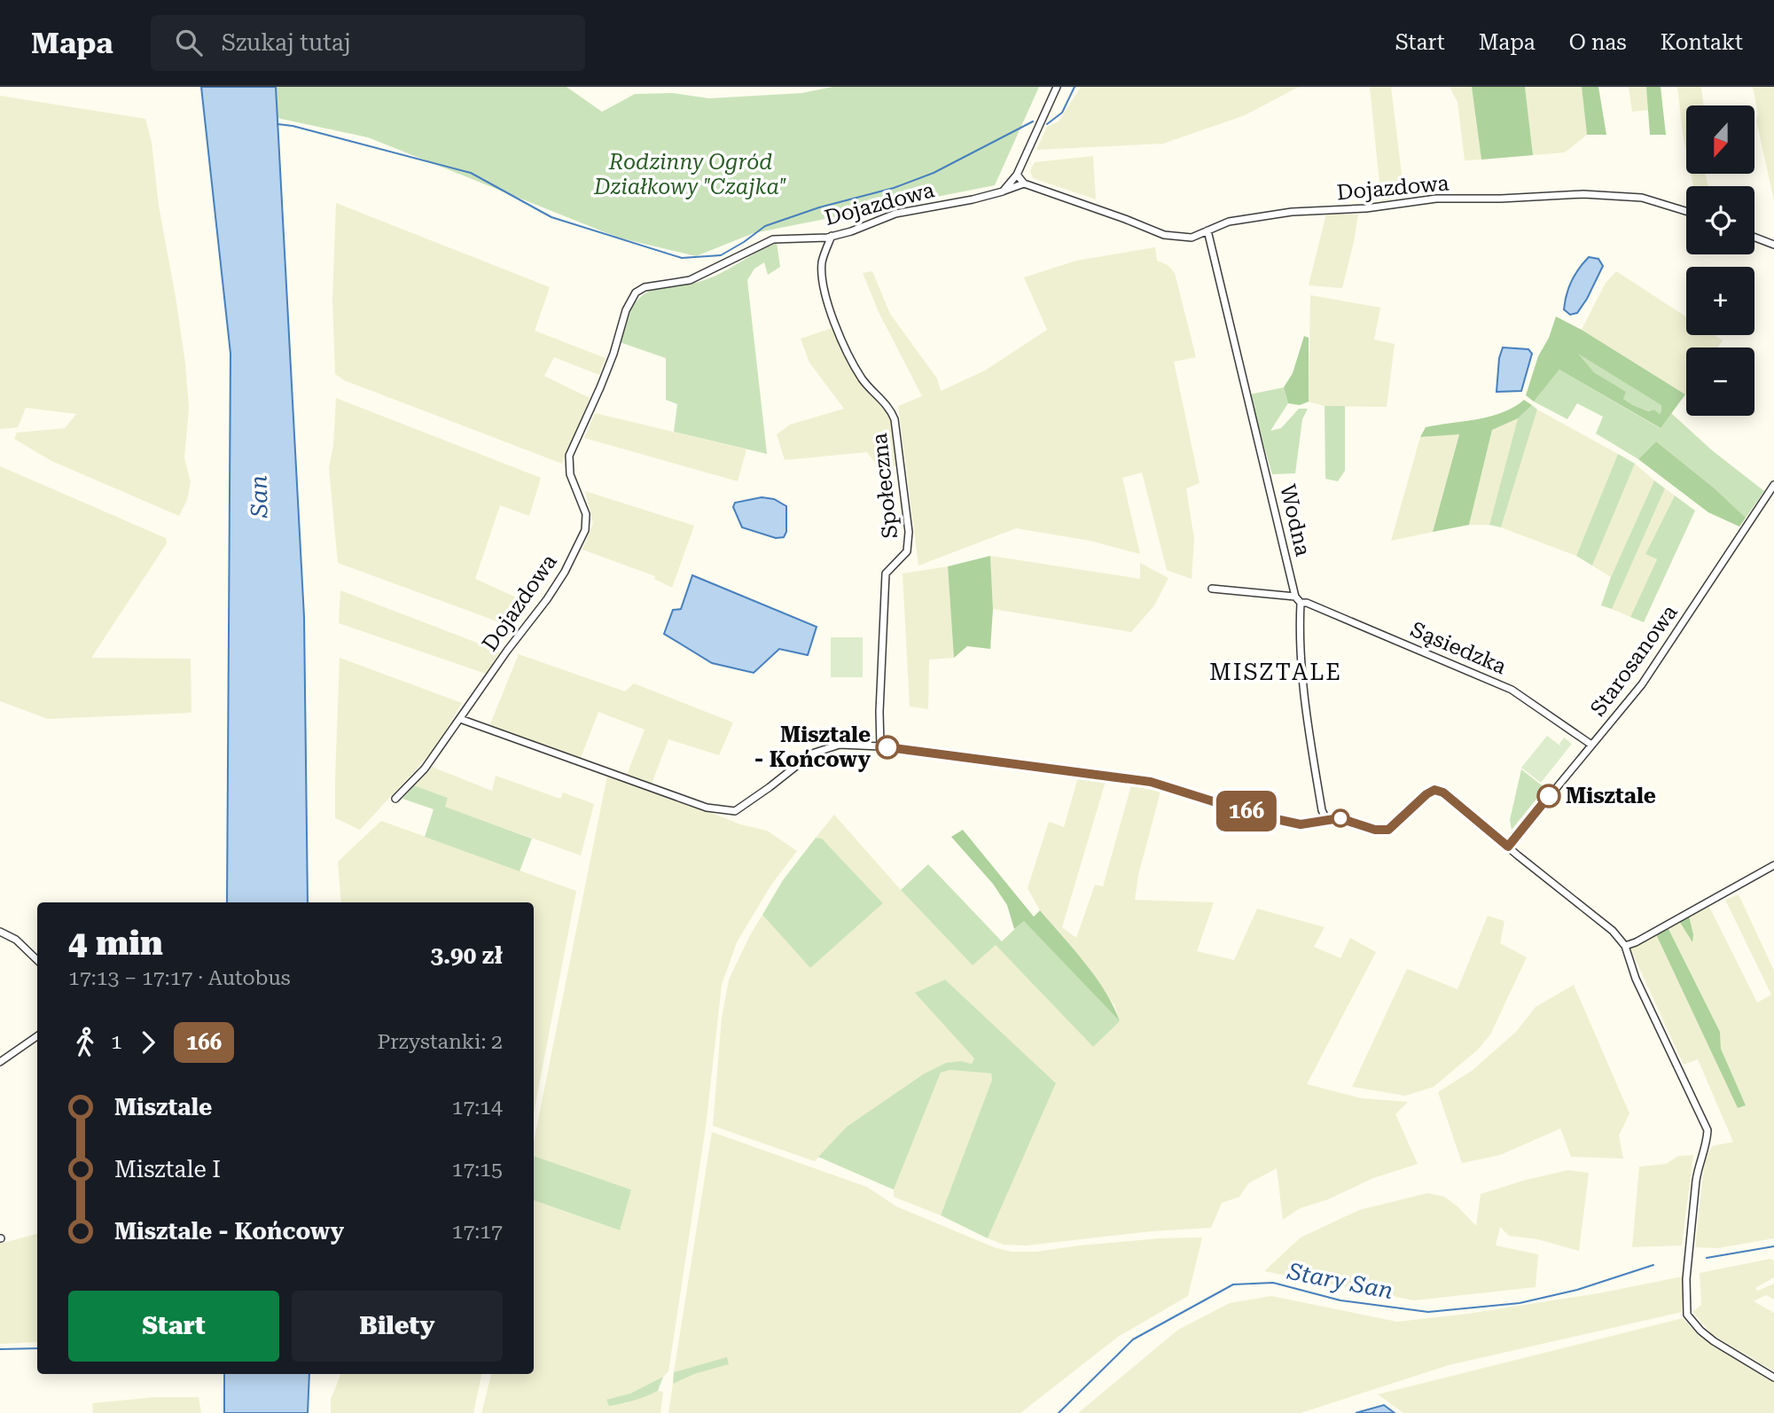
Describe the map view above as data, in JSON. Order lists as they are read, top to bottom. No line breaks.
{"streets":{"street":["Dojazdowa","Społeczna","Wodna","Sąsiedzka","Starosanowa"]},"crossings":[["Dojazdowa","Społeczna"],["Dojazdowa","Wodna"],["Wodna","Sąsiedzka"],["Sąsiedzka","Starosanowa"]],"districts":["MISZTALE"],"water":["San","Stary San"],"parks":["Rodzinny Ogród Działkowy \"Czajka\""],"places":["Misztale - Końcowy","Misztale"],"lines":["bus line 166"],"north":"bottom","page":{"header":"Mapa","search":"Szukaj tutaj","nav":["Start","Mapa","O nas","Kontakt"],"on_map":"166","map_buttons":["+","−"],"heading":["4 min","17:13 – 17:17 · Autobus","3.90 zł"],"legs":["1","166","Przystanki: 2"],"list":[{"name":"Misztale","value":"17:14"},{"name":"Misztale I","value":"17:15"},{"name":"Misztale - Końcowy","value":"17:17"}],"buttons":["Start","Bilety"]}}
